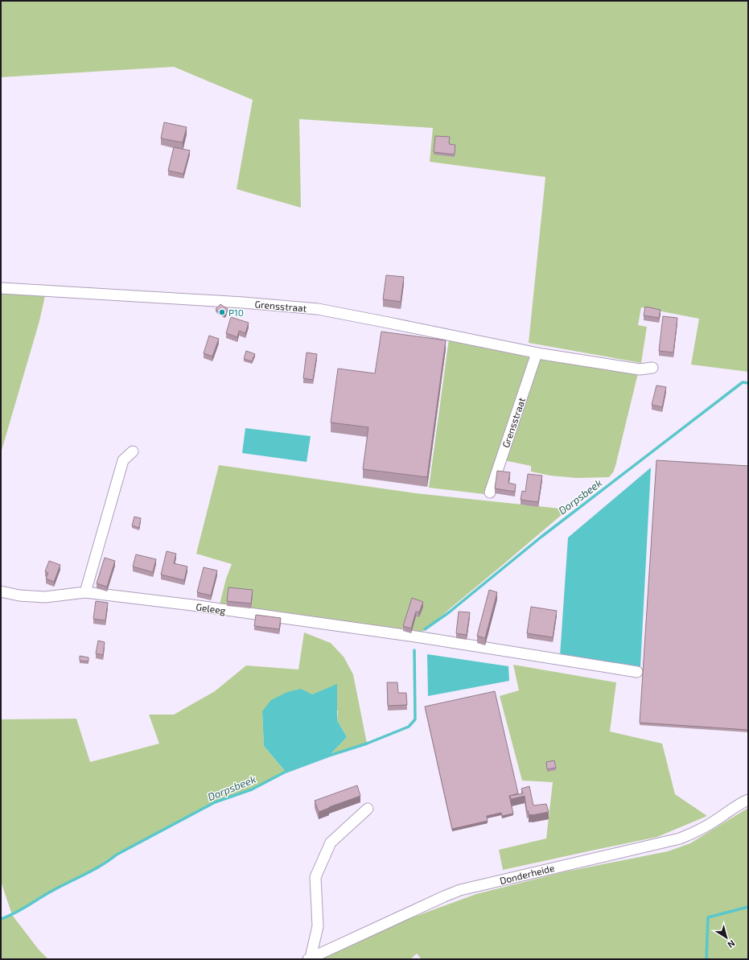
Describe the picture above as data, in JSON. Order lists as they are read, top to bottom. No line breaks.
{"streets":{"street":["Grensstraat","Geleeg","Donderheide"]},"water":["Dorpsbeek"],"places":["P10"],"north":"bottom right"}
